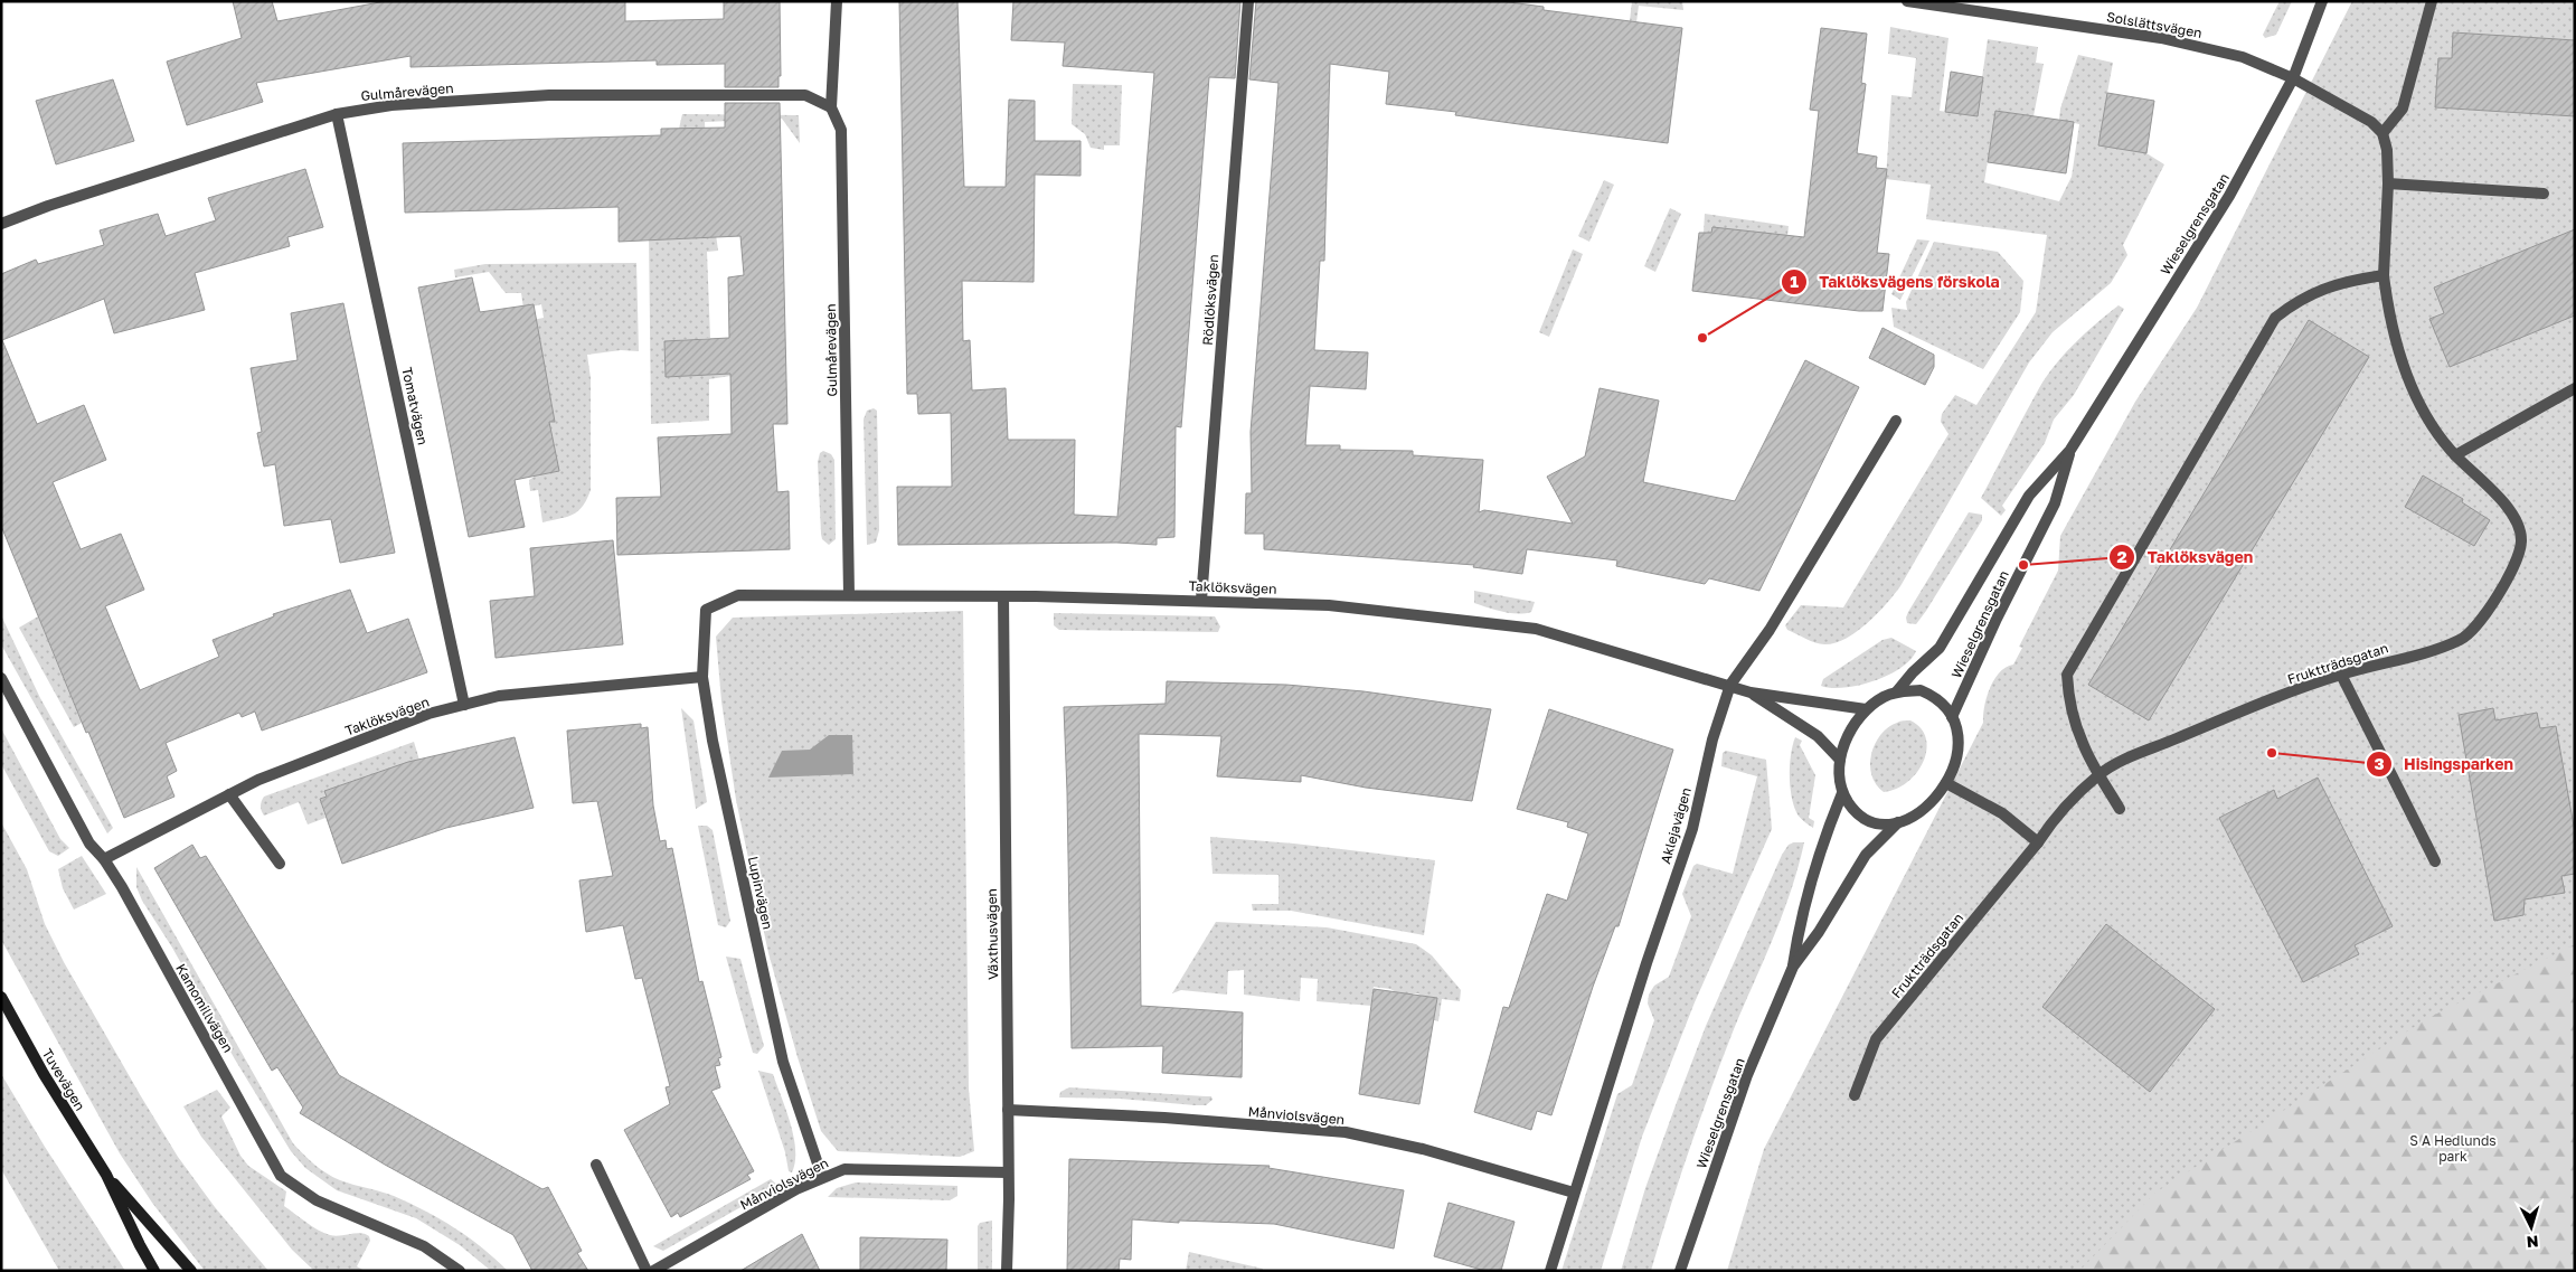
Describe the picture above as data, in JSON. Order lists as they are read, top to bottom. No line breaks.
{"streets":{"main road":["Tuvevägen"],"street":["Solslättsvägen","Gulmårevägen","Wieselgrensgatan","Rödlöksvägen","Tomatvägen","Taklöksvägen","Fruktträdsgatan","Aklejavägen","Lupinvägen","Växthusvägen","Kamomillvägen","Månviolsvägen"]},"crossings":[["Solslättsvägen","Wieselgrensgatan"],["Solslättsvägen","Fruktträdsgatan"],["Gulmårevägen","Tomatvägen"],["Gulmårevägen","Taklöksvägen"],["Wieselgrensgatan","Taklöksvägen"],["Rödlöksvägen","Taklöksvägen"],["Tomatvägen","Taklöksvägen"],["Taklöksvägen","Aklejavägen"],["Taklöksvägen","Lupinvägen"],["Taklöksvägen","Växthusvägen"],["Taklöksvägen","Kamomillvägen"],["Aklejavägen","Månviolsvägen"],["Lupinvägen","Månviolsvägen"],["Växthusvägen","Månviolsvägen"]],"parks":["S A Hedlunds park"],"places":["Taklöksvägens förskola","Taklöksvägen","Hisingsparken"],"north":"bottom"}
